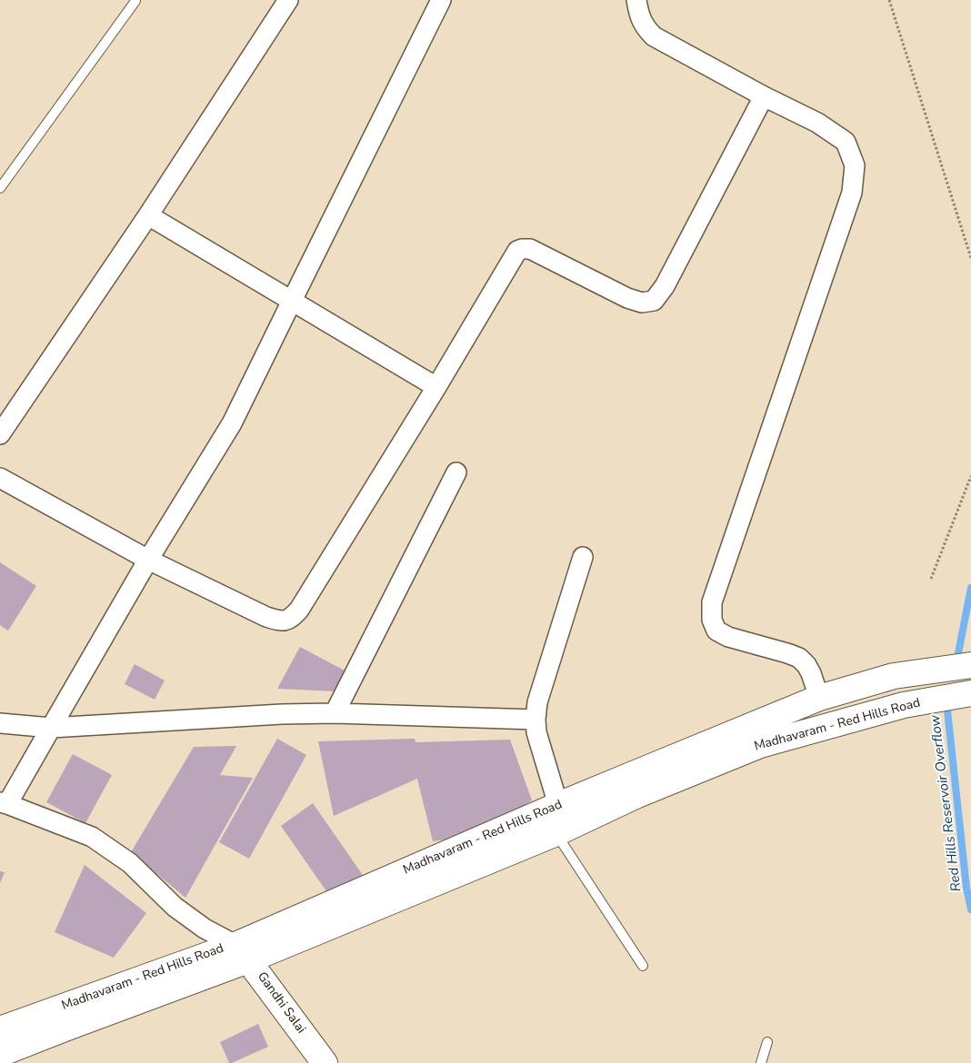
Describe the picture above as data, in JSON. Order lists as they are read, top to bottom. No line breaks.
{"streets":{"main road":["Madhavaram - Red Hills Road","Gandhi Salai"]},"crossings":[["Madhavaram - Red Hills Road","Gandhi Salai"]],"water":["Red Hills Reservoir Overflow"]}
